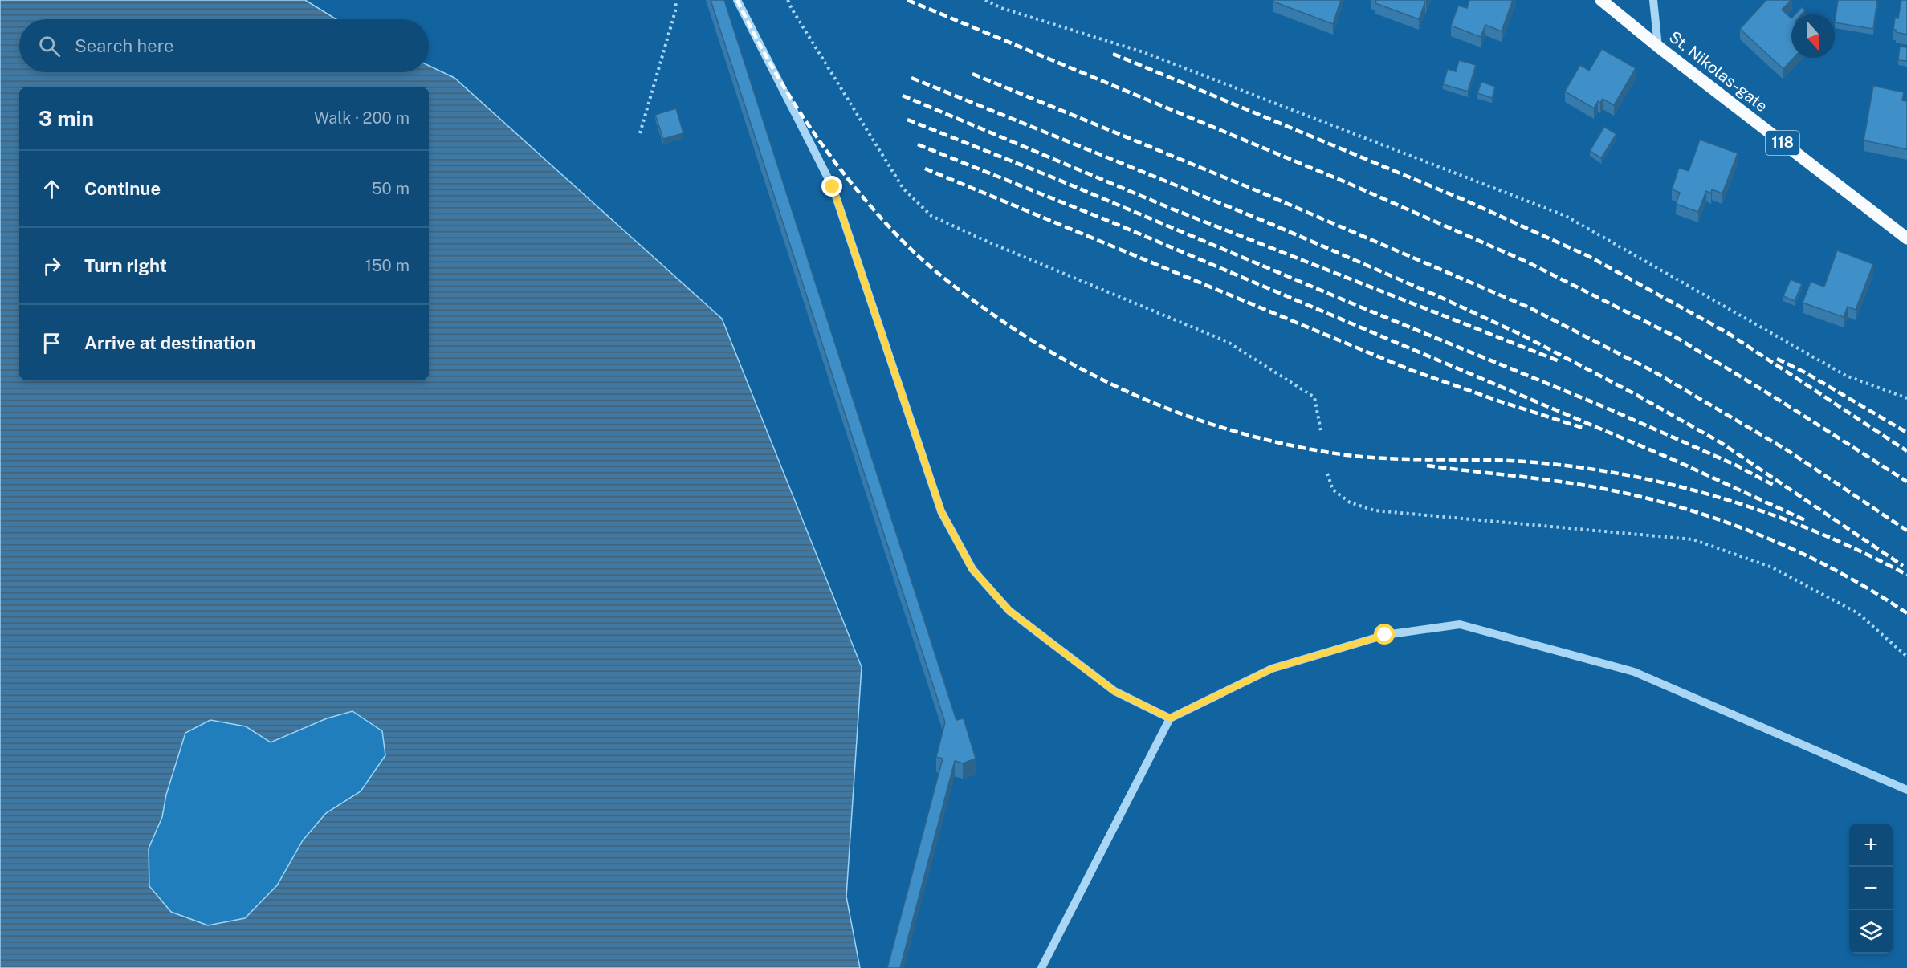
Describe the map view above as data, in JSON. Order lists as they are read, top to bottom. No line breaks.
{"streets":{"main road":["St. Nikolas-gate","118"]},"north":"bottom","page":{"search":"Search here","heading":["3 min","Walk · 200 m"],"list":[["Continue","50 m"],["Turn right","150 m"],"Arrive at destination"],"map_buttons":["+","−"]}}
